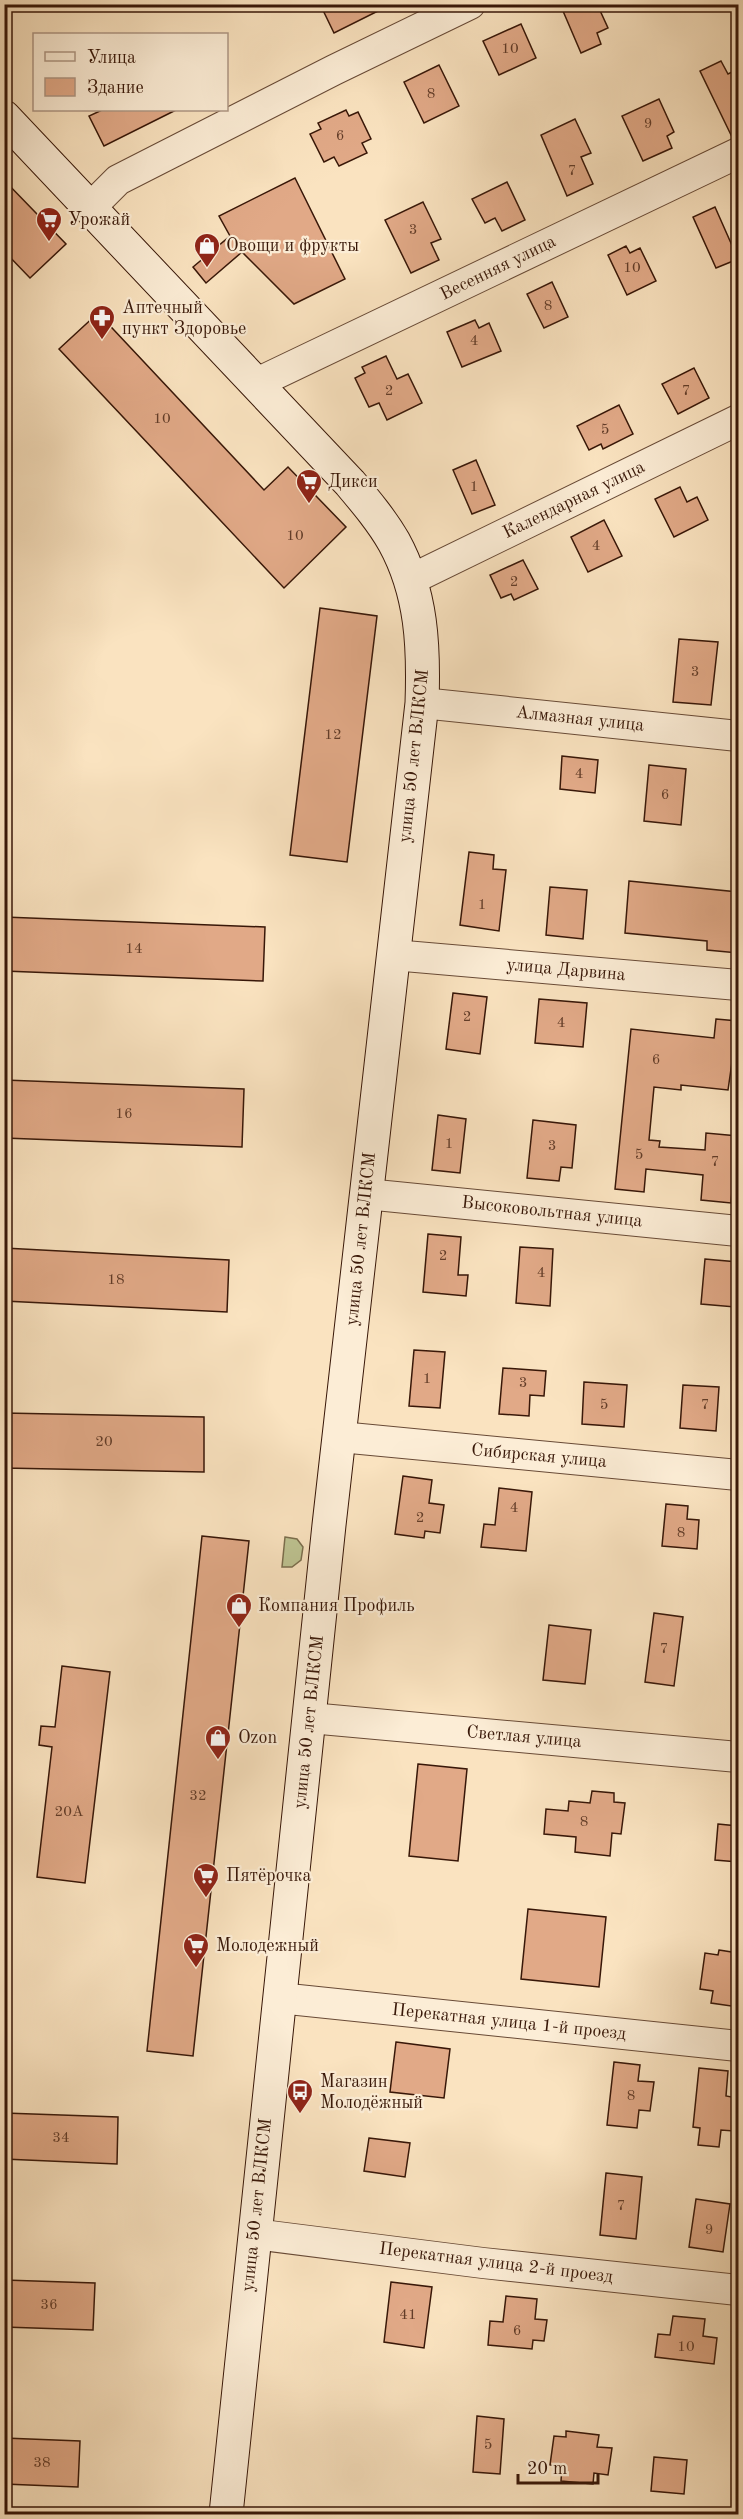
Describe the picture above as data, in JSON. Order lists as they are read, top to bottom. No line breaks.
{"streets":{"main road":["улица 50 лет ВЛКСМ"],"street":["Весенняя улица","Календарная улица","Алмазная улица","улица Дарвина","Высоковольтная улица","Сибирская улица","Светлая улица","Перекатная улица 1-й проезд","Перекатная улица 2-й проезд"]},"crossings":[["Весенняя улица","улица 50 лет ВЛКСМ"],["Календарная улица","улица 50 лет ВЛКСМ"],["Алмазная улица","улица 50 лет ВЛКСМ"],["улица 50 лет ВЛКСМ","улица Дарвина"],["улица 50 лет ВЛКСМ","Высоковольтная улица"],["улица 50 лет ВЛКСМ","Сибирская улица"],["улица 50 лет ВЛКСМ","Светлая улица"],["улица 50 лет ВЛКСМ","Перекатная улица 1-й проезд"],["улица 50 лет ВЛКСМ","Перекатная улица 2-й проезд"]],"places":{"supermarket":["Урожай","Дикси","Пятёрочка","Молодежный"],"shop":["Овощи и фрукты","Компания Профиль","Ozon"],"pharmacy":["Аптечный пункт Здоровье"],"bus stop":["Магазин Молодёжный"]},"house_numbers":["10","8","9","6","7","3","10","8","4","2","7","10","5","1","10","4","2","3","12","4","6","1","14","2","4","6","16","1","3","5","7","2","4","18","1","3","5","7","20","4","2","8","7","32","20А","8","8","34","7","9","36","41","6","10","5","38"],"legend":["Улица","Здание"],"scale_bar":"20 m"}
